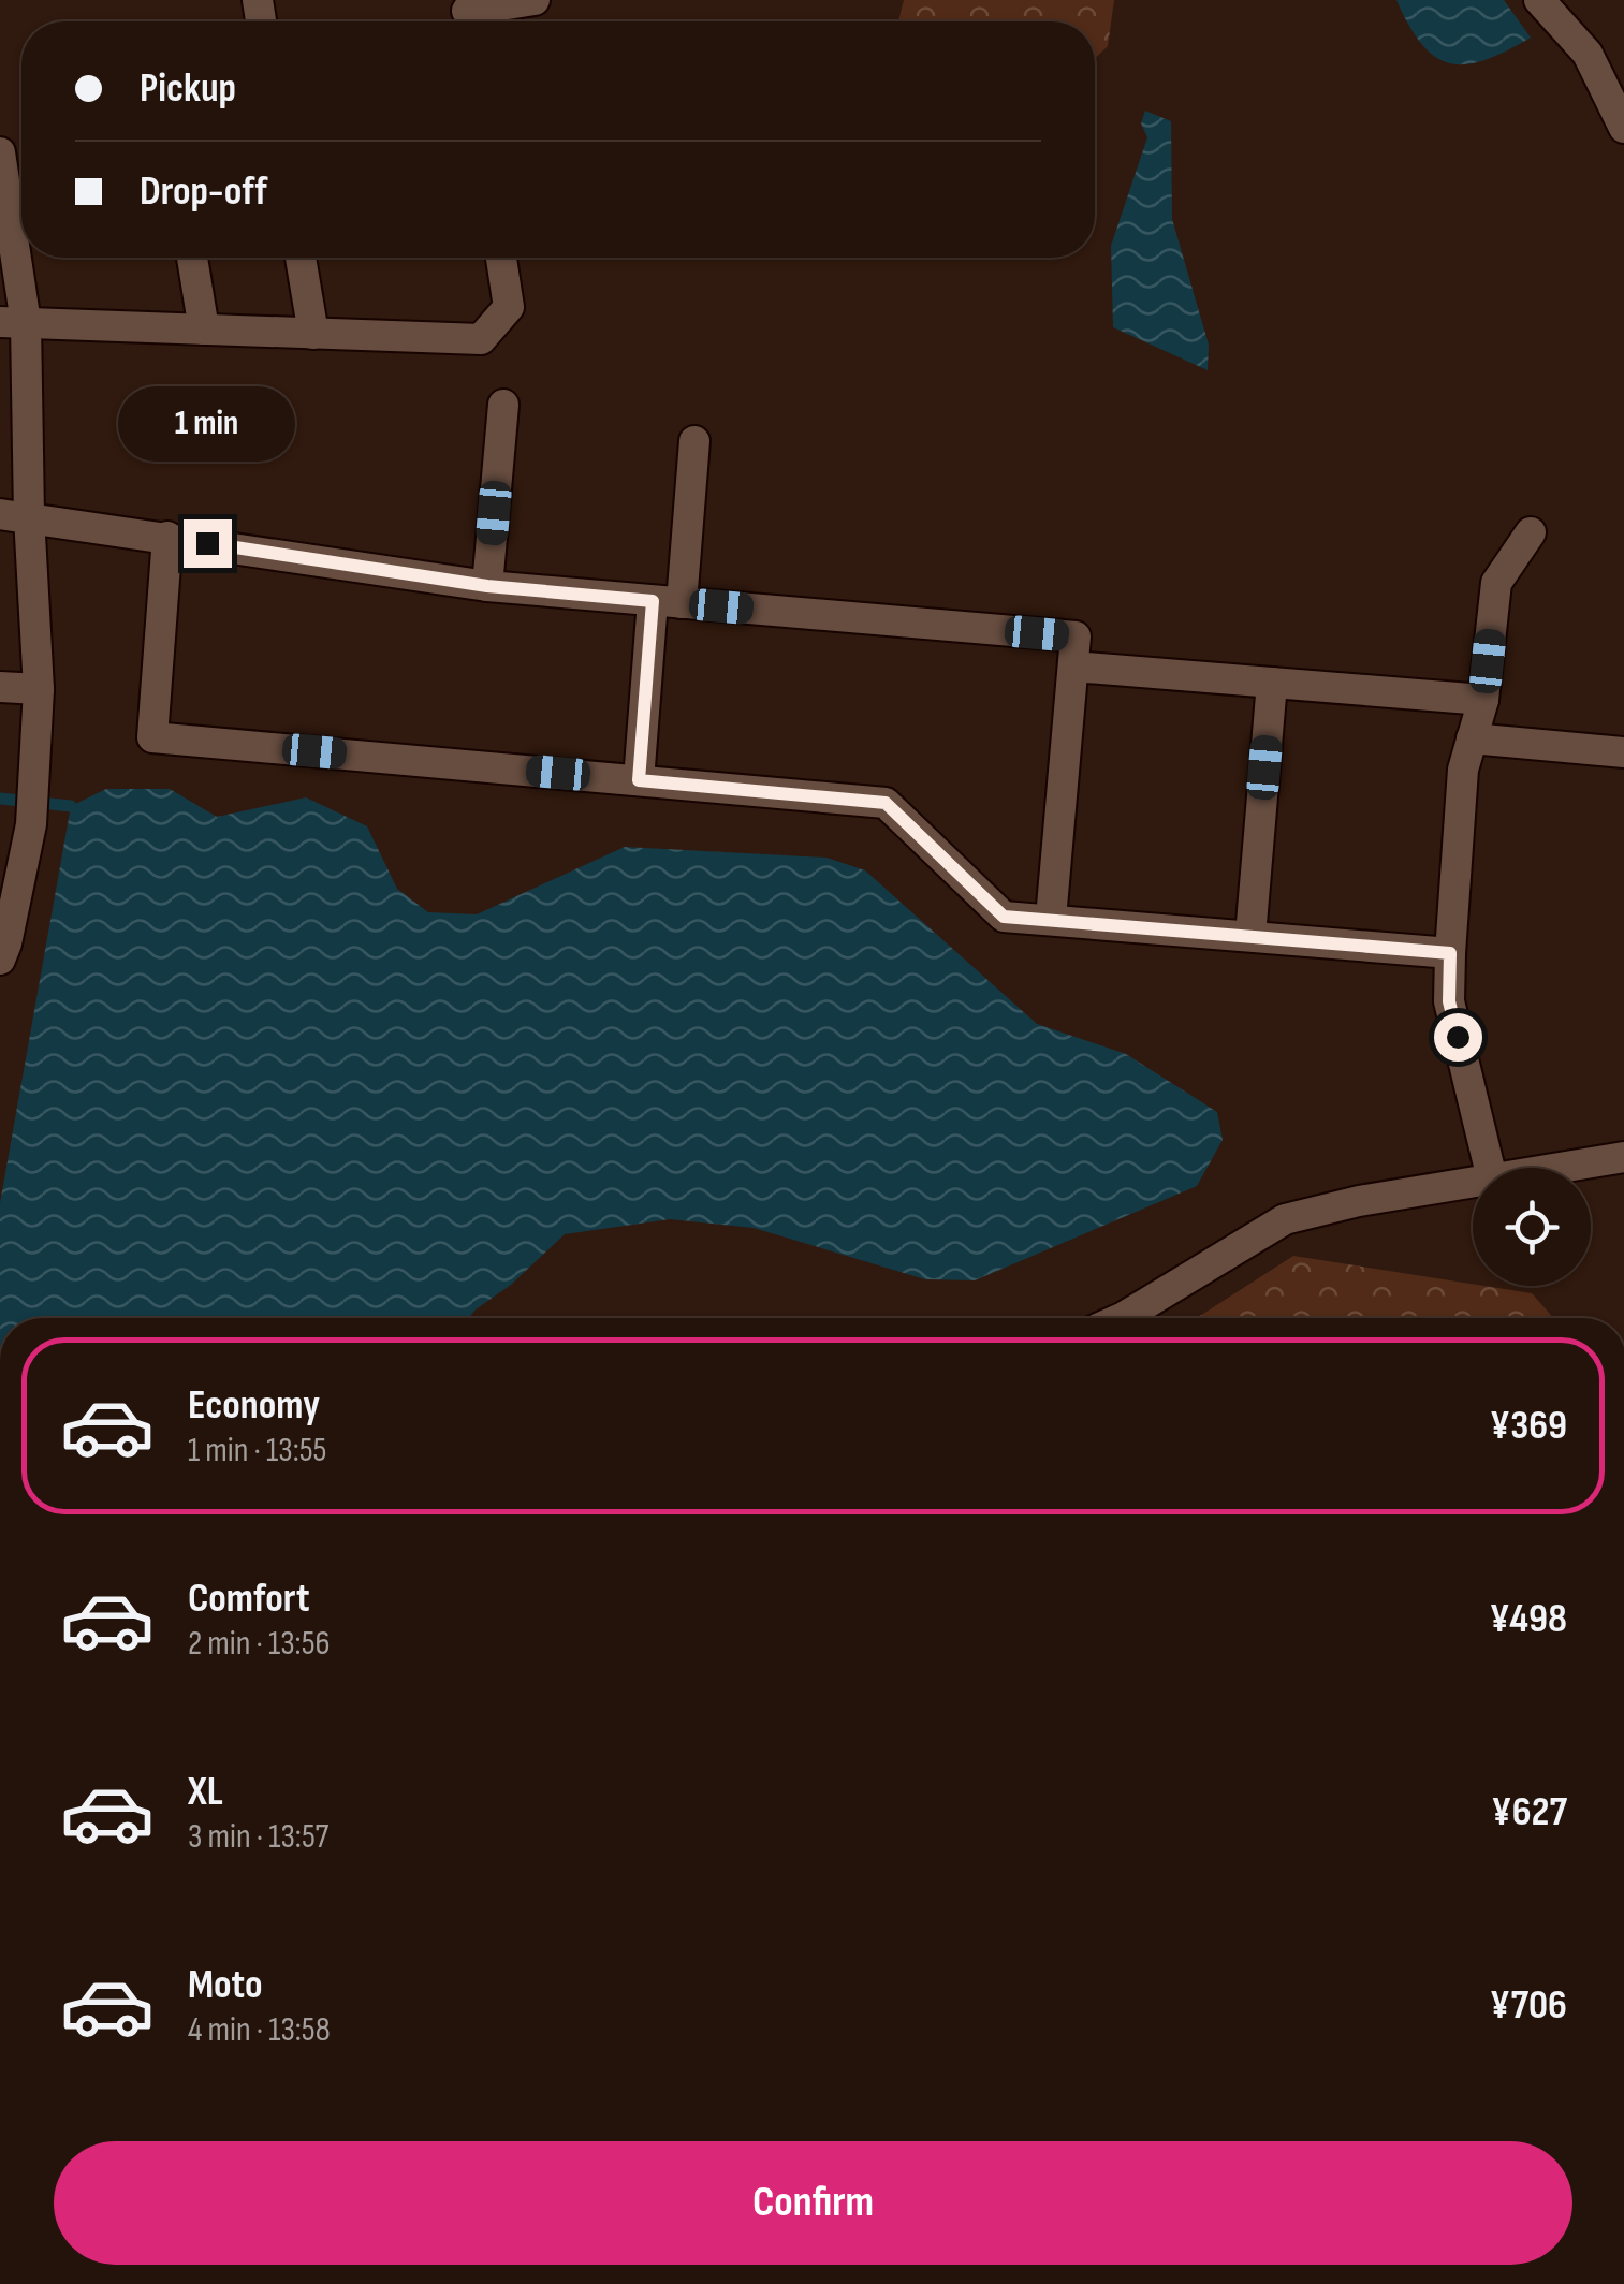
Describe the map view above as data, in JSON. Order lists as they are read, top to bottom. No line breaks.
{"page":{"banner":["Pickup","Drop-off"],"bubble":"1 min","list":[{"name":"Economy","note":"1 min · 13:55","value":"¥369"},{"name":"Comfort","note":"2 min · 13:56","value":"¥498"},{"name":"XL","note":"3 min · 13:57","value":"¥627"},{"name":"Moto","note":"4 min · 13:58","value":"¥706"}],"buttons":"Confirm"}}
